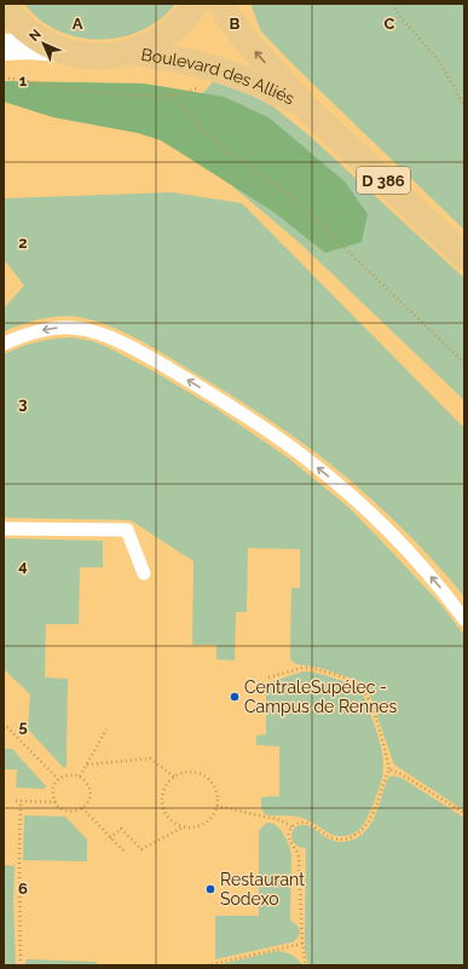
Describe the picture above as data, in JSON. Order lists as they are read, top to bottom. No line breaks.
{"streets":{"main road":["Boulevard des Alliés","D 386"]},"places":["CentraleSupélec - Campus de Rennes","Restaurant Sodexo"],"north":"top left","grid":{"columns":["A","B","C"],"rows":["1","2","3","4","5","6"]}}
